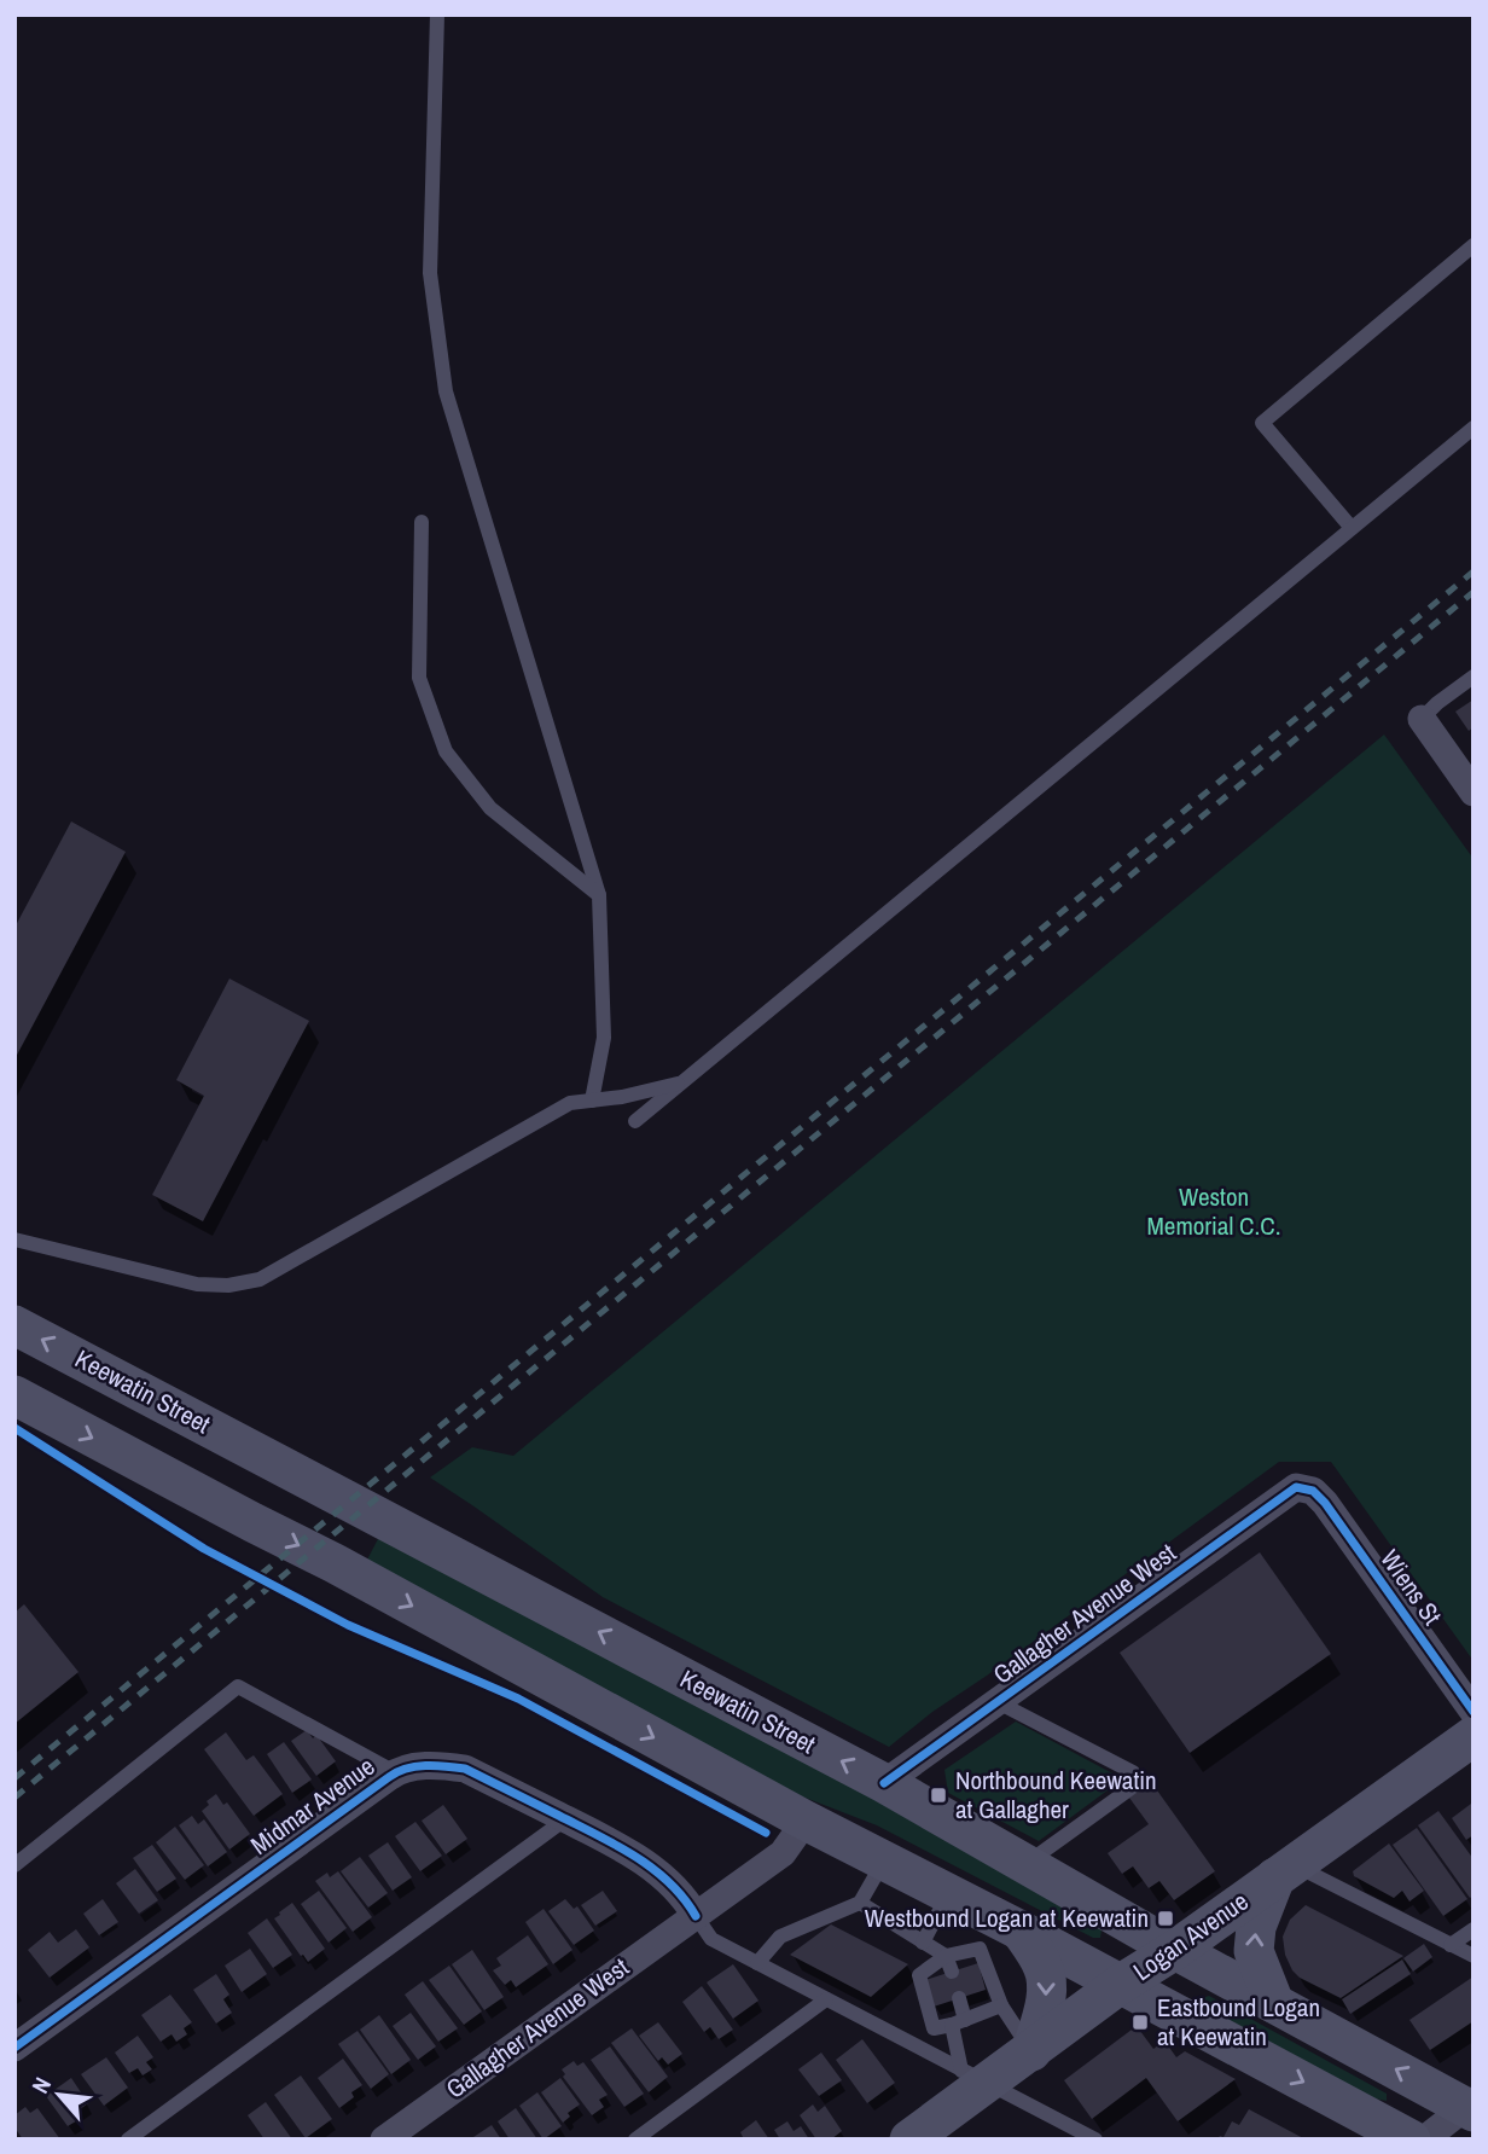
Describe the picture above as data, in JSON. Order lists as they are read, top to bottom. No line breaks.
{"streets":{"main road":["Keewatin Street","Logan Avenue"],"street":["Wiens St","Gallagher Avenue West","Midmar Avenue"]},"crossings":[["Keewatin Street","Gallagher Avenue West"],["Keewatin Street","Logan Avenue"],["Wiens St","Gallagher Avenue West"],["Gallagher Avenue West","Midmar Avenue"]],"parks":["Weston Memorial C.C."],"places":{"transit":["Northbound Keewatin at Gallagher","Westbound Logan at Keewatin","Eastbound Logan at Keewatin"]},"north":"top left"}
